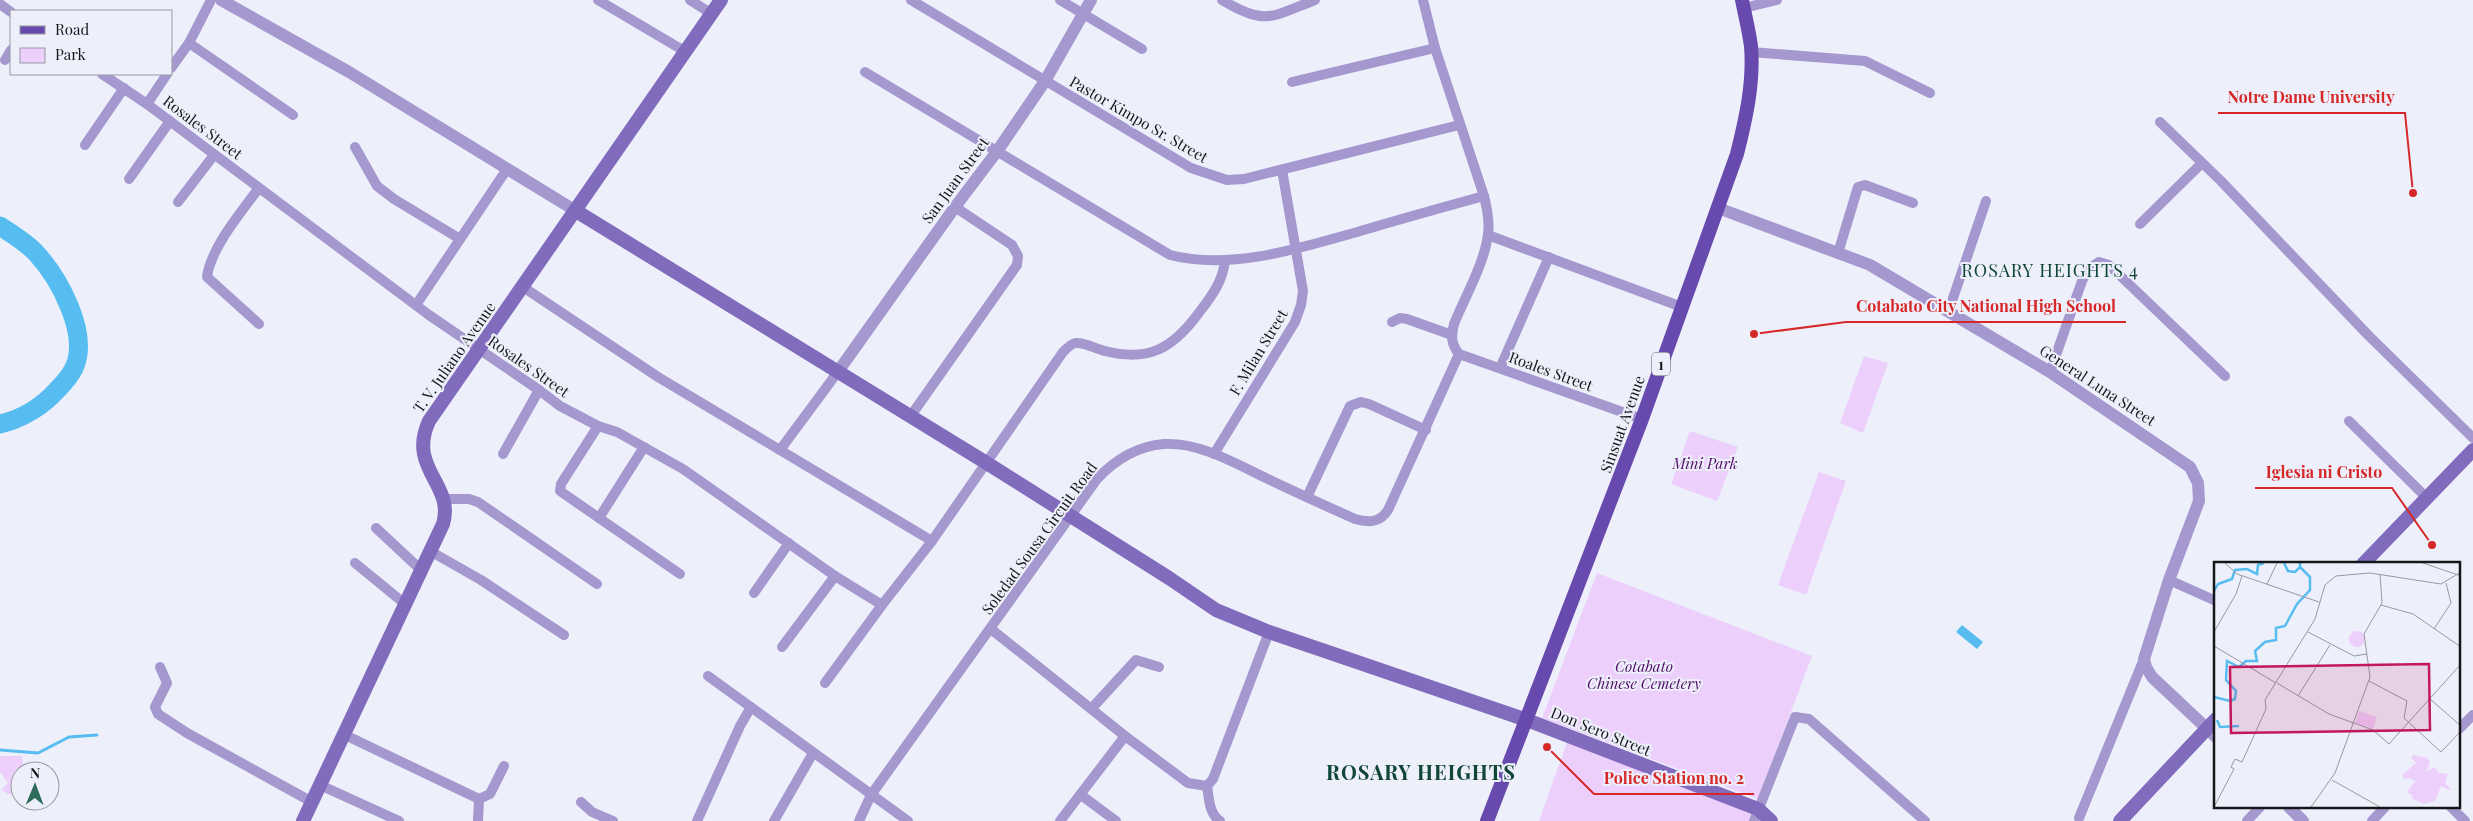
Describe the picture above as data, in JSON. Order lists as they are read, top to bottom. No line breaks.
{"streets":{"main road":["T. V. Juliano Avenue","1","Sinsuat Avenue","Don Sero Street"],"street":["Pastor Kimpo Sr. Street","Rosales Street","San Juan Street","F. Milan Street","Roales Street","General Luna Street","Soledad Sousa Circuit Road"]},"crossings":[["Pastor Kimpo Sr. Street","San Juan Street"],["Pastor Kimpo Sr. Street","F. Milan Street"],["Rosales Street","T. V. Juliano Avenue"],["San Juan Street","Don Sero Street"],["F. Milan Street","Soledad Sousa Circuit Road"],["T. V. Juliano Avenue","Don Sero Street"],["Roales Street","Sinsuat Avenue"],["Roales Street","Soledad Sousa Circuit Road"],["General Luna Street","Sinsuat Avenue"],["Sinsuat Avenue","Don Sero Street"],["Soledad Sousa Circuit Road","Don Sero Street"]],"districts":["ROSARY HEIGHTS 4","ROSARY HEIGHTS"],"parks":["Mini Park","Cotabato Chinese Cemetery"],"places":["Notre Dame University","Cotabato City National High School","Iglesia ni Cristo","Police Station no. 2"],"legend":["Road","Park"],"north":"top"}
